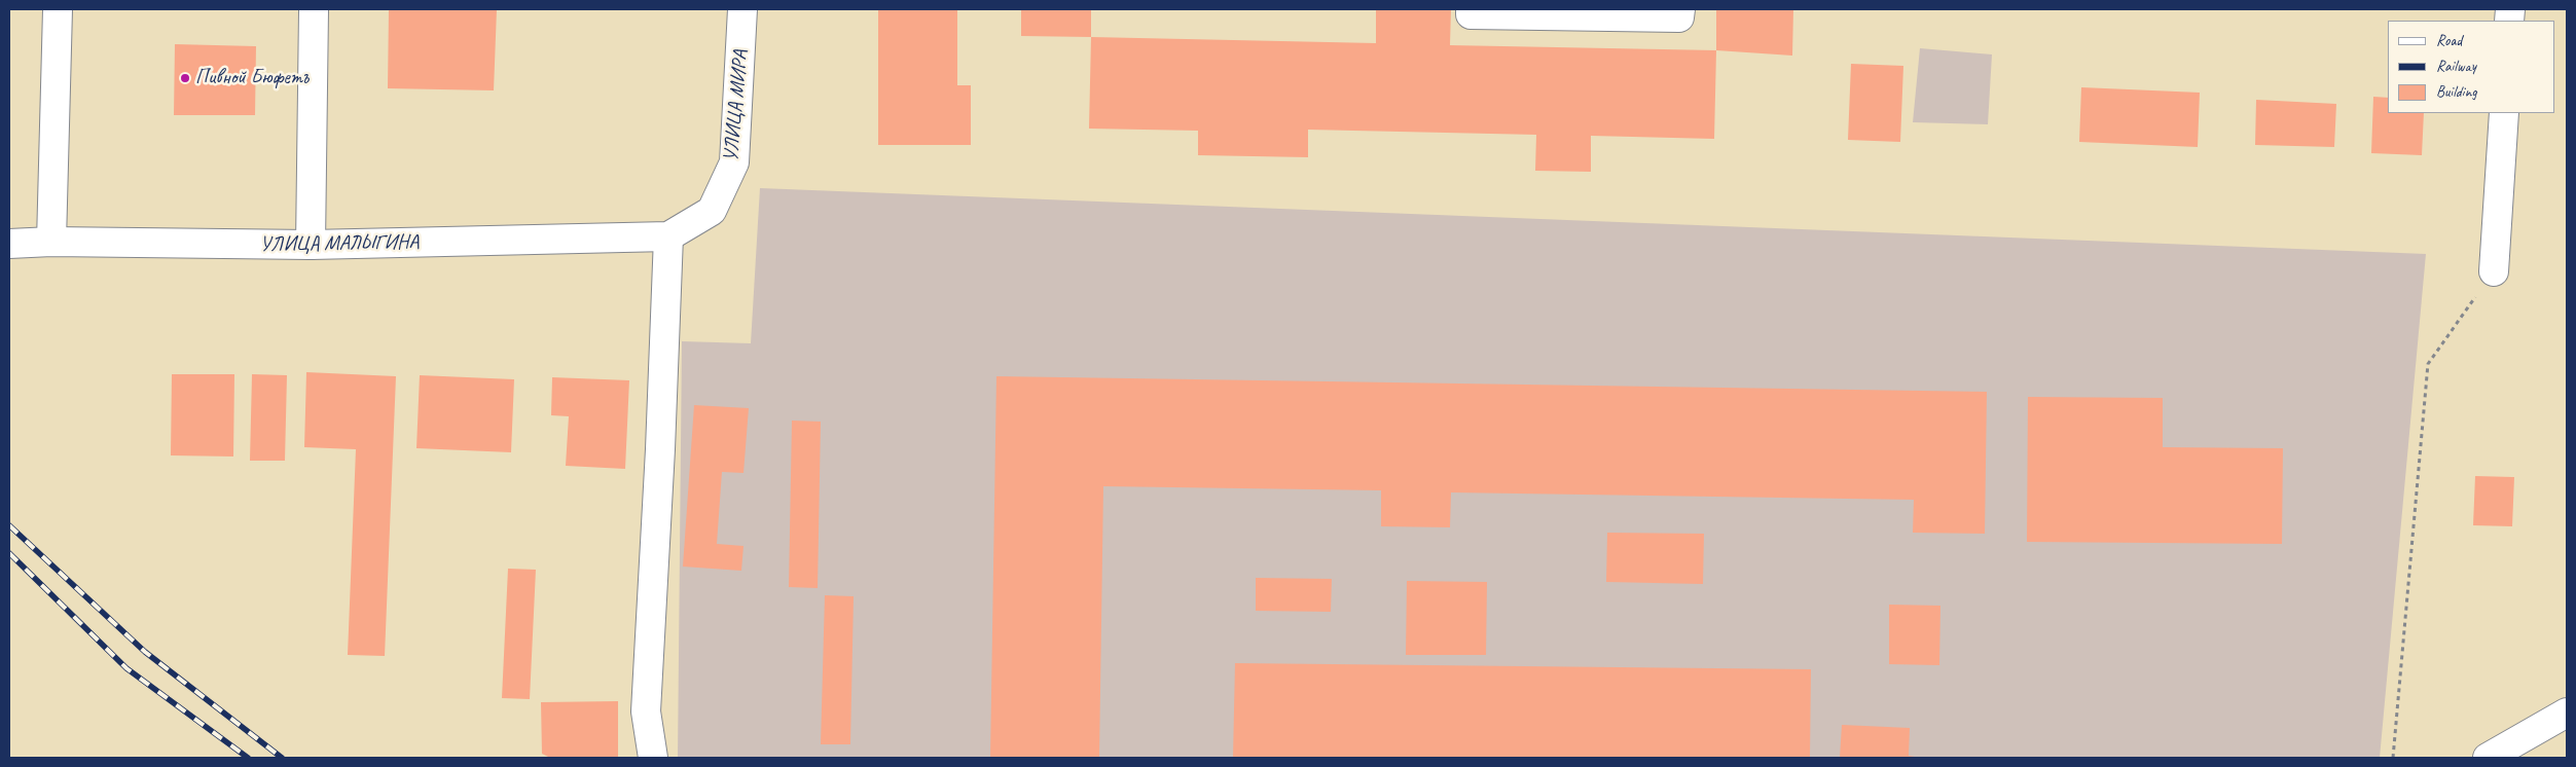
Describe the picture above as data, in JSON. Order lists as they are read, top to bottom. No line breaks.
{"streets":{"main road":["УЛИЦА МИРА","УЛИЦА МАЛЫГИНА"]},"crossings":[["УЛИЦА МИРА","УЛИЦА МАЛЫГИНА"]],"places":["Пивной Бюфетъ"],"legend":["Road","Railway","Building"]}
